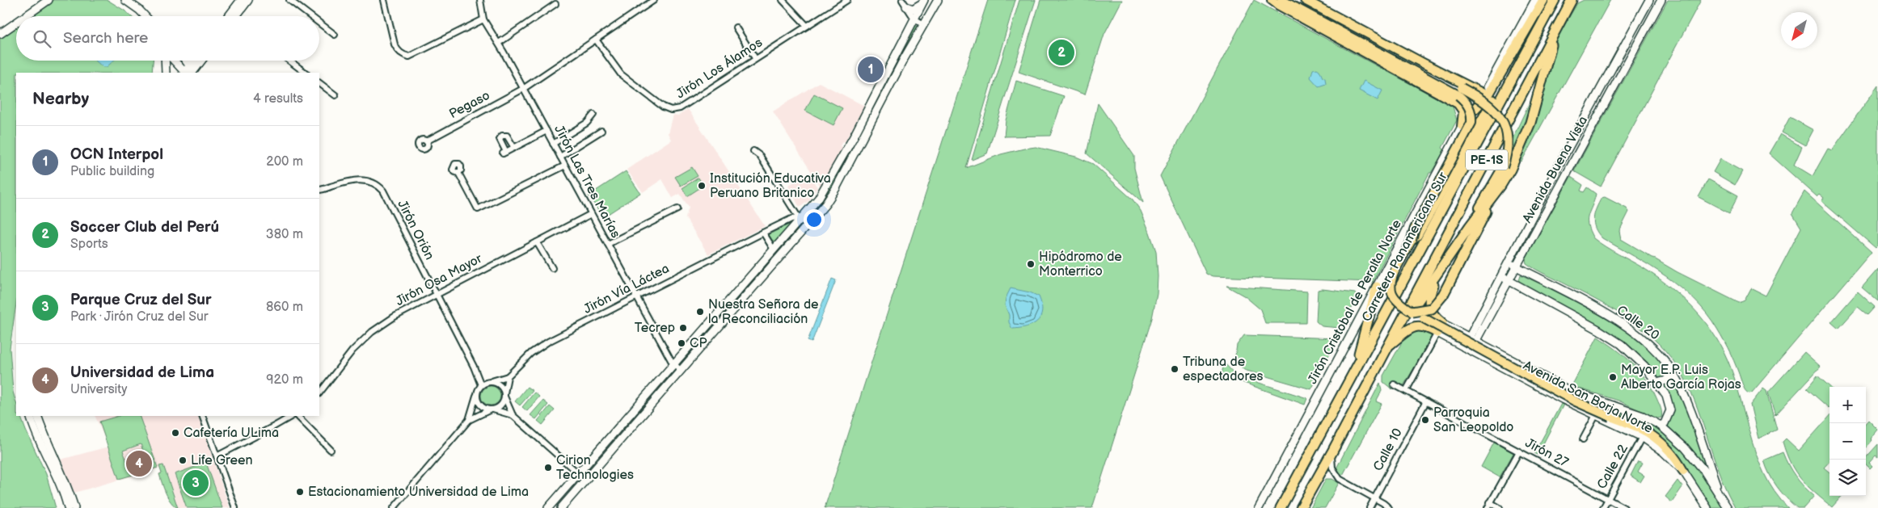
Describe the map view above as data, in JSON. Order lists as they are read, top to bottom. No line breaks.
{"streets":{"highway":["PE-1S","Carretera Panamericana Sur"],"street":["Jirón Los Álamos","Pegaso","Avenida Buena Vista","Jirón Las Tres Marías","Jirón Orión","Jirón Osa Mayor","Jirón Vía Láctea","Jirón Cristobal de Peralta Norte","Calle 20","Avenida San Borja Norte","Calle 10","Jirón 27","Calle 22"]},"crossings":[["Jirón Los Álamos","Pegaso"],["Pegaso","Jirón Las Tres Marías"],["Avenida Buena Vista","Calle 20"],["Avenida Buena Vista","Avenida San Borja Norte"],["Jirón Las Tres Marías","Jirón Osa Mayor"],["Jirón Las Tres Marías","Jirón Vía Láctea"],["Jirón Orión","Jirón Osa Mayor"],["Jirón Orión","Jirón Vía Láctea"],["Calle 20","Avenida San Borja Norte"],["Avenida San Borja Norte","Calle 22"],["Calle 10","Jirón 27"],["Jirón 27","Calle 22"]],"places":["Institución Educativa Peruano Britanico","Hipódromo de Monterrico","Nuestra Señora de la Reconciliación","Tecrep","CP","Tribuna de espectadores","Mayor E.P. Luis Alberto García Rojas","Parroquia San Leopoldo","Cafetería ULima","Life Green","Cirion Technologies","Estacionamiento Universidad de Lima"],"north":"bottom left","page":{"search":"Search here","pins":["2","1","4","3"],"heading":["Nearby","4 results"],"list":[{"mark":"1","name":"OCN Interpol","note":"Public building","value":"200 m"},{"mark":"2","name":"Soccer Club del Perú","note":"Sports","value":"380 m"},{"mark":"3","name":"Parque Cruz del Sur","note":"Park · Jirón Cruz del Sur","value":"860 m"},{"mark":"4","name":"Universidad de Lima","note":"University","value":"920 m"}],"map_buttons":["+","−"]}}
